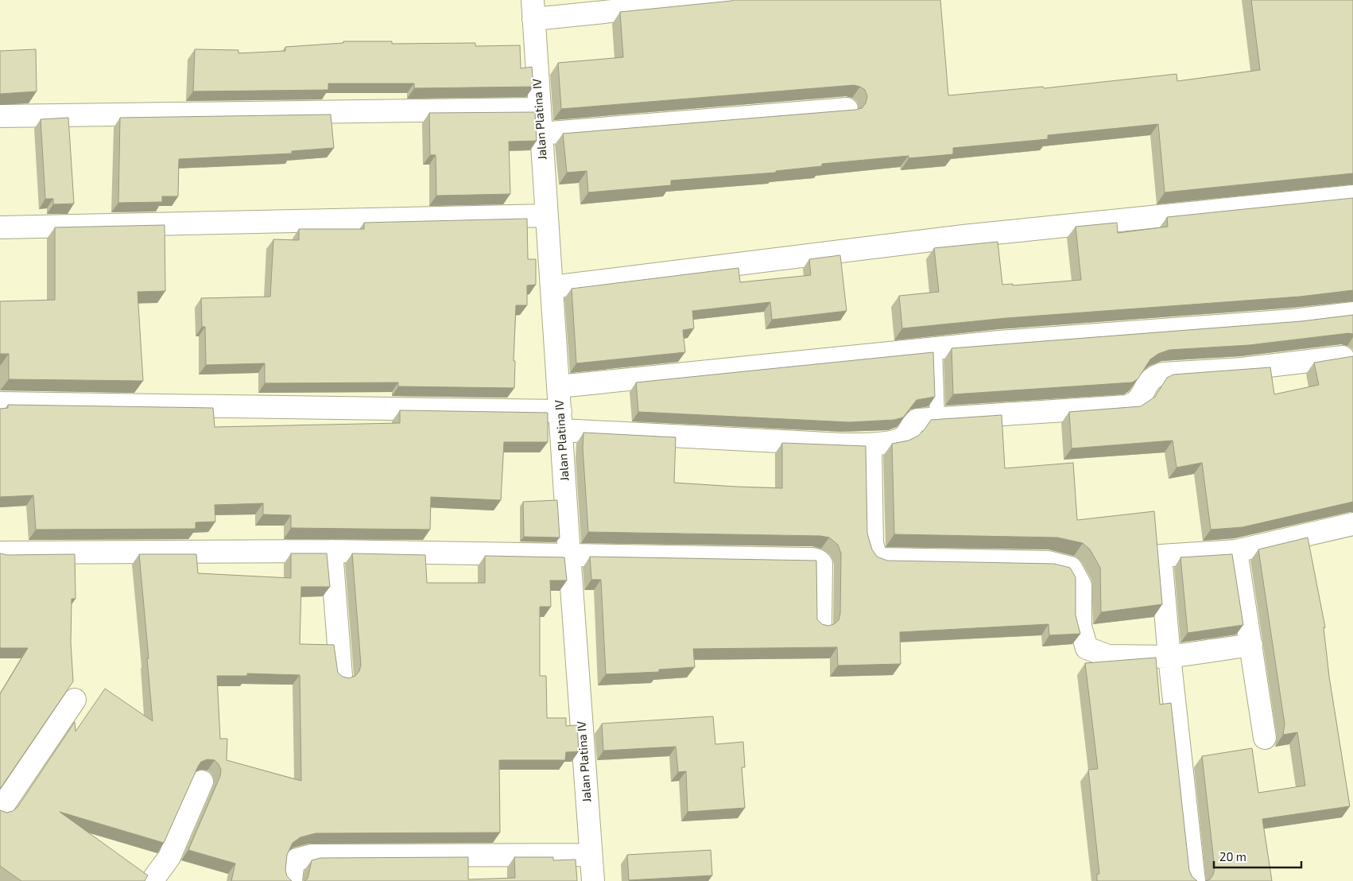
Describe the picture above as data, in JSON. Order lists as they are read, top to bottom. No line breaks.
{"streets":{"street":["Jalan Platina IV"]},"scale_bar":"20 m"}
